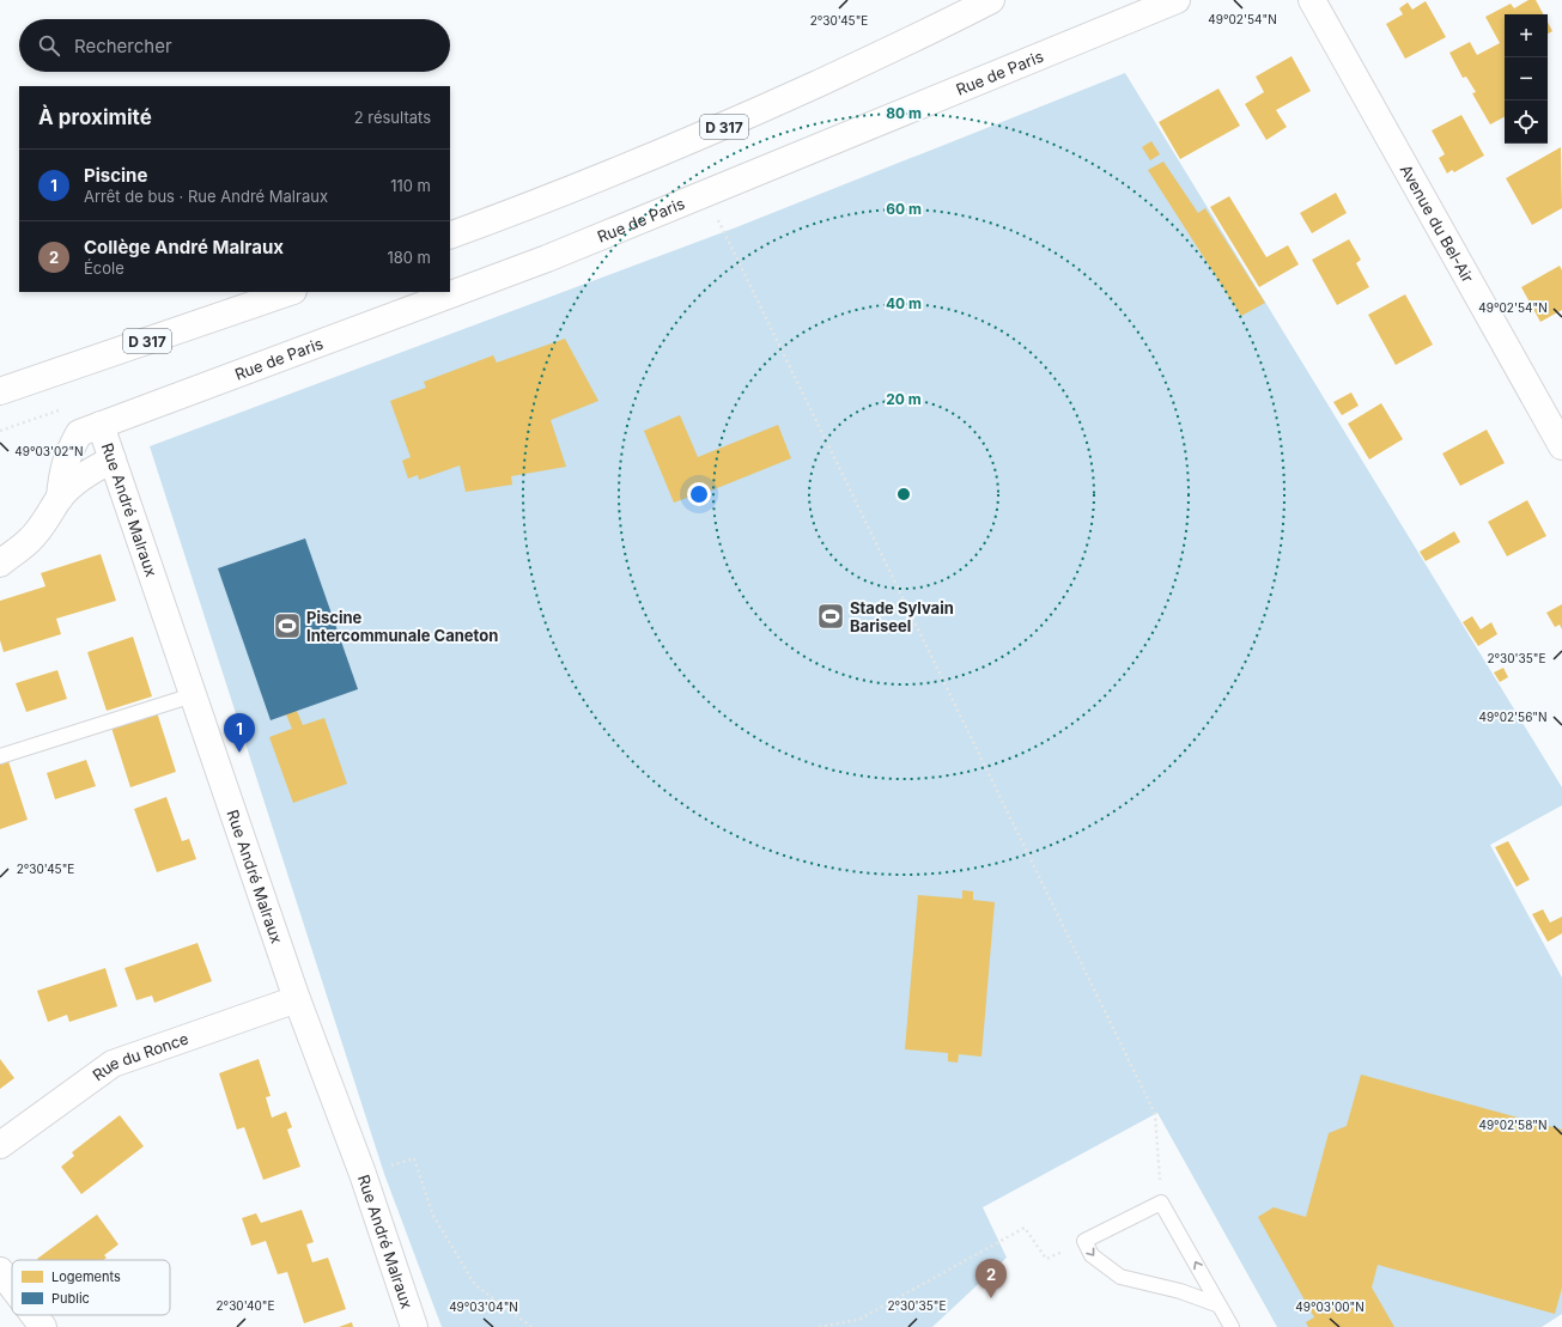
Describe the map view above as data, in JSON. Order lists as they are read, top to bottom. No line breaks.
{"streets":{"street":["Rue de Paris","D 317","Avenue du Bel-Air","Rue André Malraux","Rue du Ronce"]},"crossings":[["Rue de Paris","Rue André Malraux"],["Rue André Malraux","Rue du Ronce"]],"places":{"sports":["Stade Sylvain Bariseel","Piscine Intercommunale Caneton"]},"legend":["Logements","Public"],"page":{"map_buttons":["+","−"],"search":"Rechercher","heading":["À proximité","2 résultats"],"list":[{"mark":"1","name":"Piscine","note":"Arrêt de bus · Rue André Malraux","value":"110 m"},{"mark":"2","name":"Collège André Malraux","note":"École","value":"180 m"}],"pins":["1","2"]},"coordinates":["49°02'54\"N","2°30'45\"E","49°03'02\"N","2°30'35\"E","49°02'56\"N","49°02'58\"N","2°30'40\"E","49°03'04\"N","49°03'00\"N"],"rings":["80 m","60 m","40 m","20 m"]}
